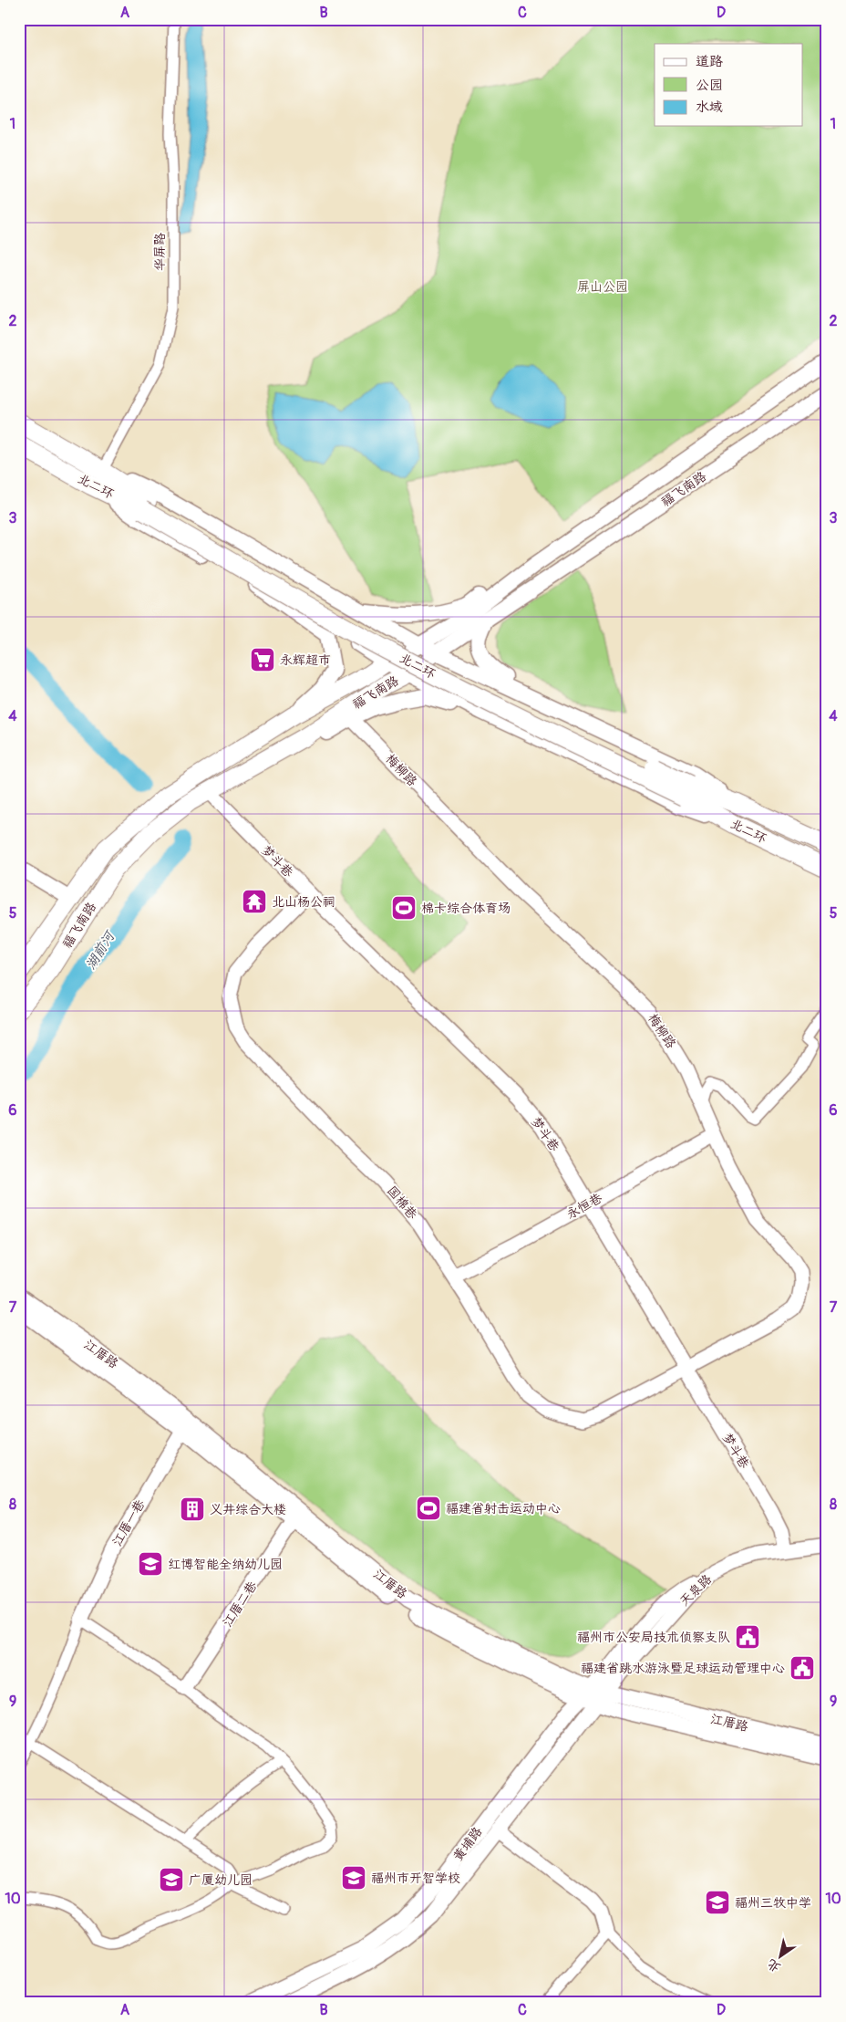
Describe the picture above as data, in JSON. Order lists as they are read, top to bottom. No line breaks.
{"streets":{"highway":["北二环"],"main road":["福飞南路","江厝路","黄埔路"],"street":["华屏路","梅柳路","梦斗巷","国棉巷","永恒巷","江厝一巷","天泉路","江厝二巷"]},"crossings":[["福飞南路","梦斗巷"],["梅柳路","梦斗巷"],["梅柳路","国棉巷"],["梅柳路","永恒巷"],["梦斗巷","国棉巷"],["梦斗巷","永恒巷"],["梦斗巷","天泉路"],["国棉巷","永恒巷"],["江厝路","江厝一巷"],["江厝路","江厝二巷"],["江厝路","黄埔路"],["天泉路","黄埔路"]],"water":["湖前河"],"parks":["屏山公园"],"places":{"supermarket":["永辉超市"],"temple":["北山杨公祠"],"sports":["棉卡综合体育场","福建省射击运动中心"],"building":["义井综合大楼"],"school or university":["红博智能全纳幼儿园","福州市开智学校","广厦幼儿园","福州三牧中学"],"public building":["福州市公安局技术侦察支队","福建省跳水游泳暨足球运动管理中心"]},"legend":["道路","公园","水域"],"north":"bottom left","grid":{"columns":["A","B","C","D"],"rows":["1","2","3","4","5","6","7","8","9","10"]}}
